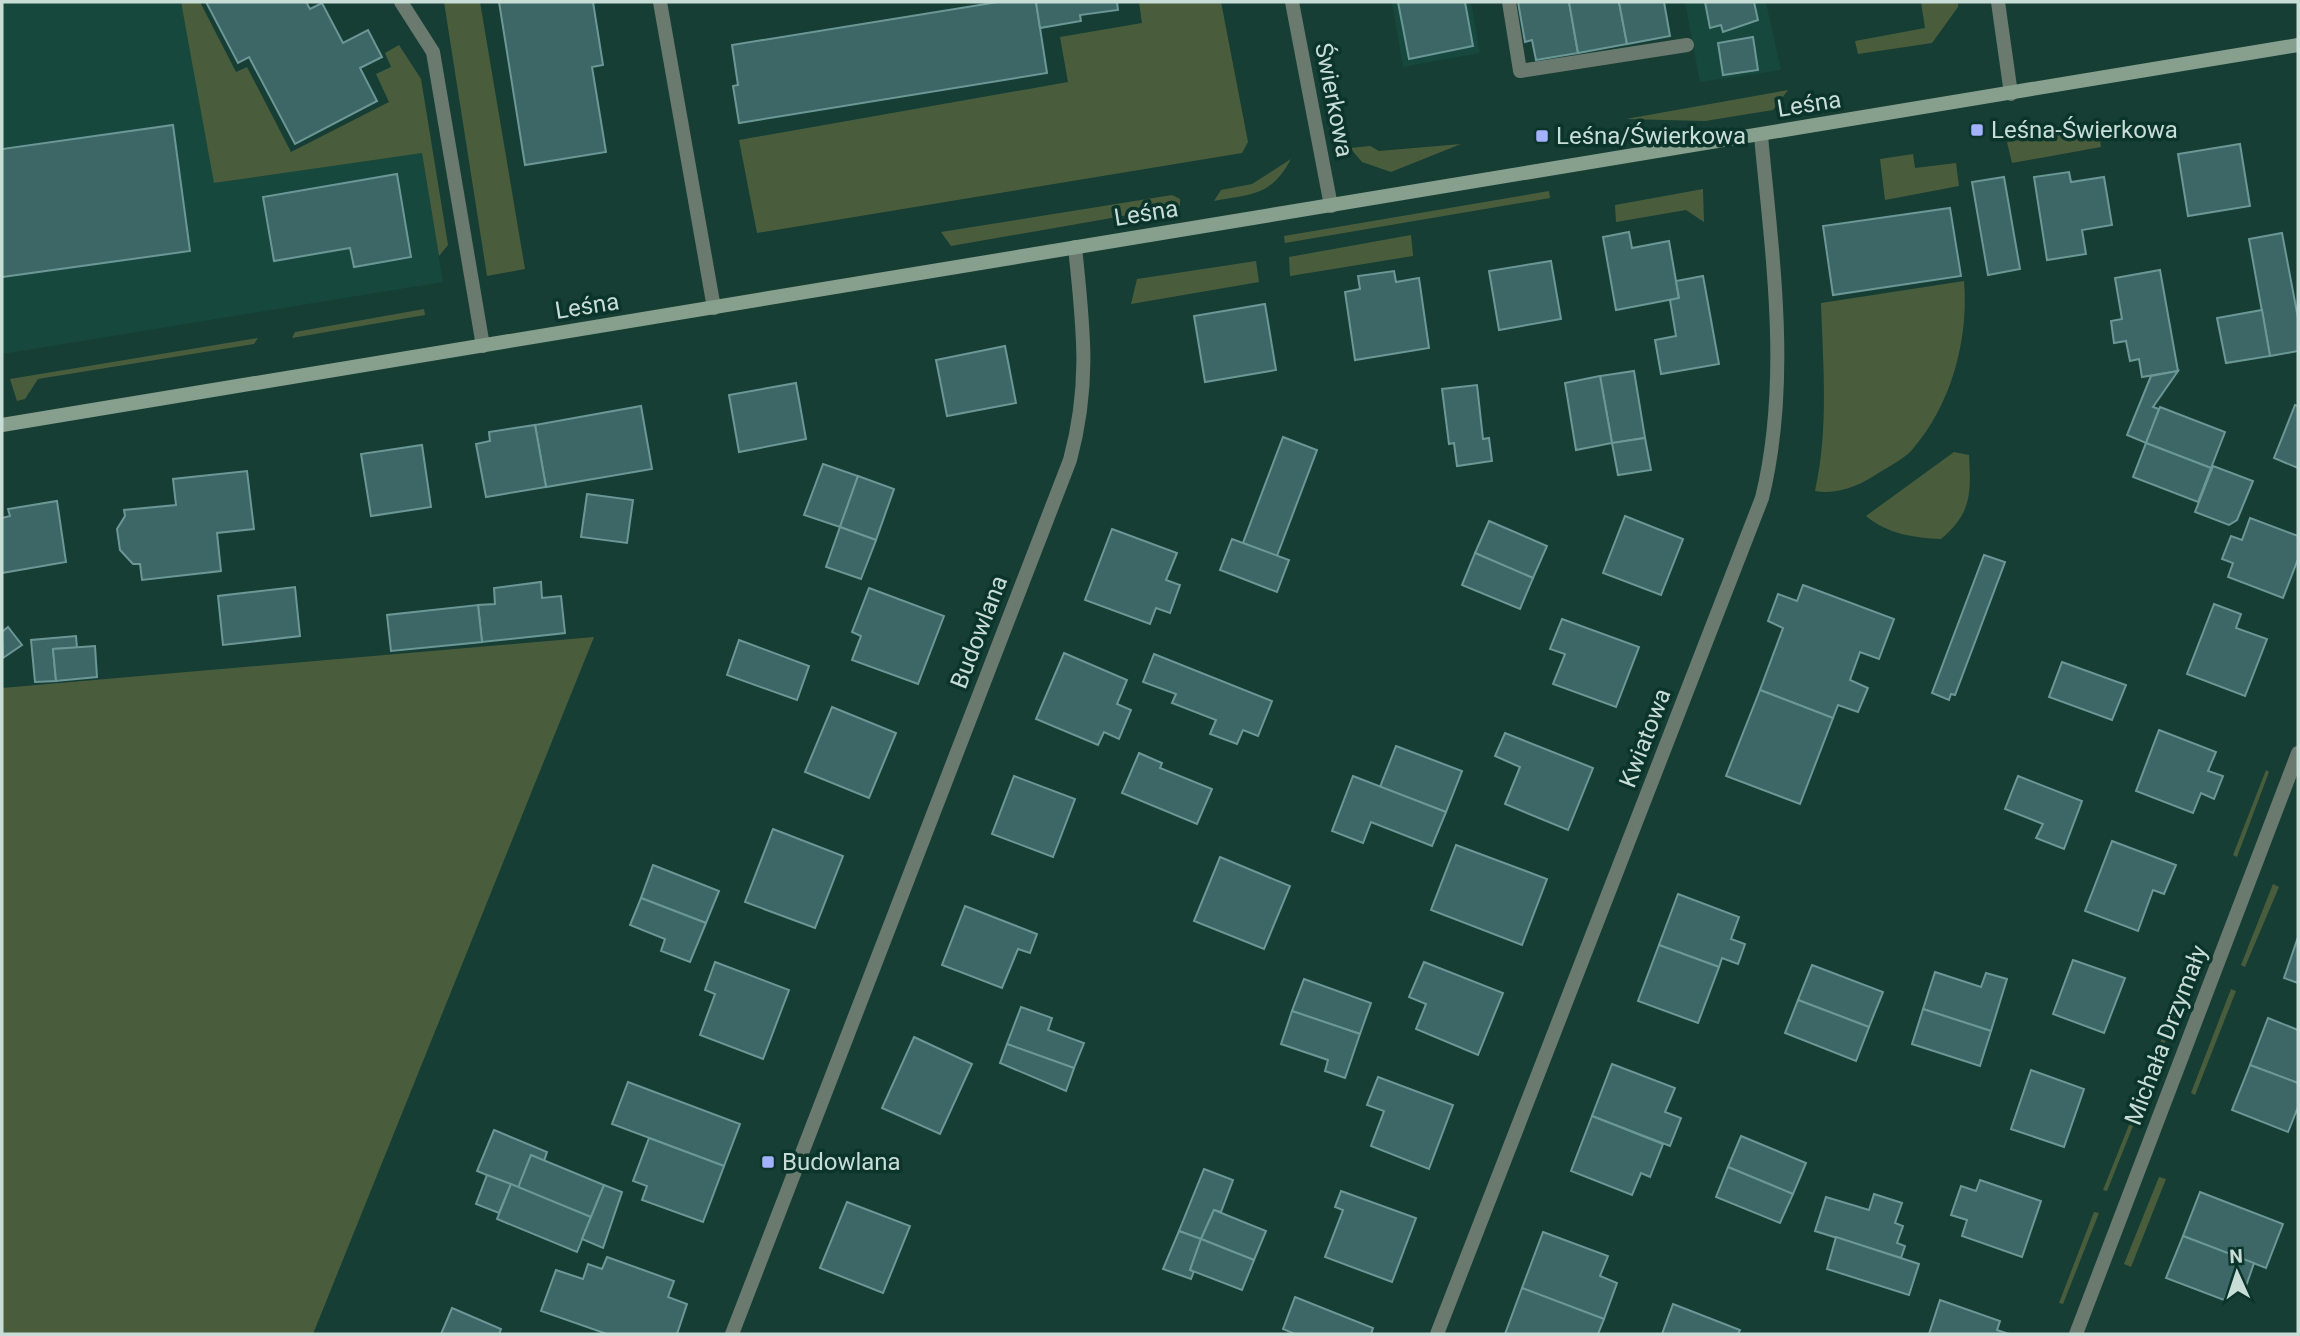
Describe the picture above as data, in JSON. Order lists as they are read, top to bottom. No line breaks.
{"streets":{"street":["Świerkowa","Leśna","Budowlana","Kwiatowa","Michała Drzymały"]},"crossings":[["Świerkowa","Leśna"],["Leśna","Budowlana"],["Leśna","Kwiatowa"]],"places":{"transit":["Leśna-Świerkowa","Leśna/Świerkowa","Budowlana"]},"north":"top"}
